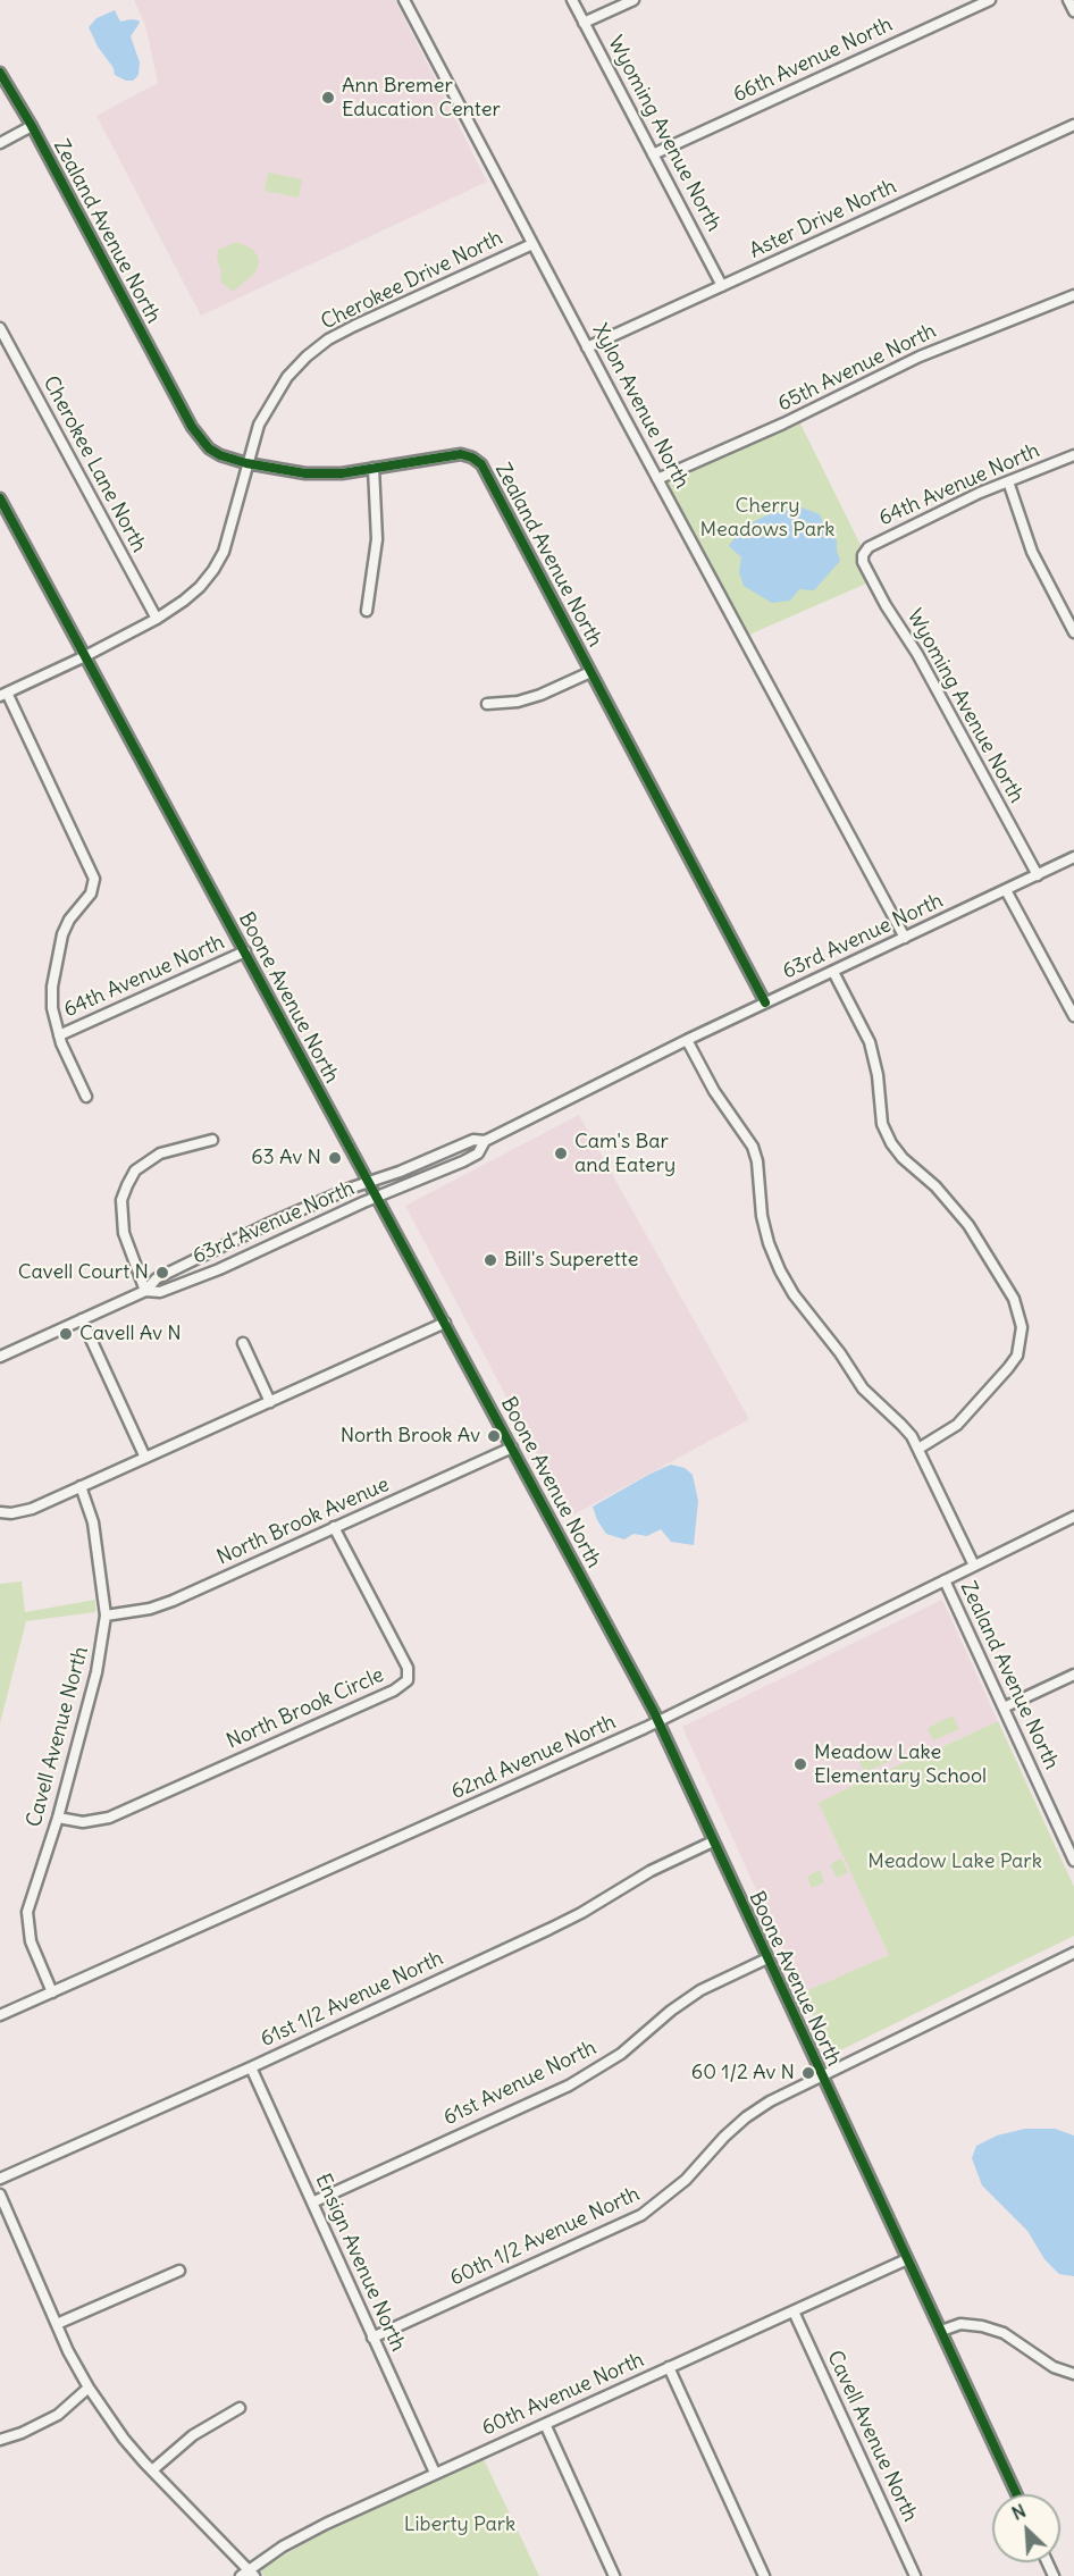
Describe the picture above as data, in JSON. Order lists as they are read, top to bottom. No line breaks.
{"streets":{"street":["66th Avenue North","Wyoming Avenue North","Aster Drive North","Zealand Avenue North","Cherokee Drive North","65th Avenue North","Xylon Avenue North","Cherokee Lane North","64th Avenue North","63rd Avenue North","Boone Avenue North","North Brook Avenue","North Brook Circle","Cavell Avenue North","62nd Avenue North","61st 1/2 Avenue North","61st Avenue North","60th 1/2 Avenue North","Ensign Avenue North","60th Avenue North"]},"crossings":[["66th Avenue North","Wyoming Avenue North"],["Wyoming Avenue North","Aster Drive North"],["Wyoming Avenue North","64th Avenue North"],["Wyoming Avenue North","63rd Avenue North"],["Aster Drive North","Xylon Avenue North"],["Zealand Avenue North","Cherokee Drive North"],["Zealand Avenue North","63rd Avenue North"],["Zealand Avenue North","62nd Avenue North"],["Cherokee Drive North","Xylon Avenue North"],["Cherokee Drive North","Cherokee Lane North"],["Cherokee Drive North","Boone Avenue North"],["65th Avenue North","Xylon Avenue North"],["Xylon Avenue North","63rd Avenue North"],["64th Avenue North","Boone Avenue North"],["63rd Avenue North","Boone Avenue North"],["Boone Avenue North","North Brook Avenue"],["Boone Avenue North","62nd Avenue North"],["Boone Avenue North","61st 1/2 Avenue North"],["Boone Avenue North","61st Avenue North"],["Boone Avenue North","60th 1/2 Avenue North"],["Boone Avenue North","60th Avenue North"],["North Brook Avenue","North Brook Circle"],["North Brook Avenue","Cavell Avenue North"],["North Brook Circle","Cavell Avenue North"],["Cavell Avenue North","62nd Avenue North"],["Cavell Avenue North","60th Avenue North"],["61st 1/2 Avenue North","Ensign Avenue North"],["61st Avenue North","Ensign Avenue North"],["60th 1/2 Avenue North","Ensign Avenue North"],["Ensign Avenue North","60th Avenue North"]],"parks":["Cherry Meadows Park","Meadow Lake Park","Liberty Park"],"places":["Ann Bremer Education Center","Cam's Bar and Eatery","63 Av N","Bill's Superette","Cavell Court N","Cavell Av N","North Brook Av","Meadow Lake Elementary School","60 1/2 Av N"],"north":"top left"}
